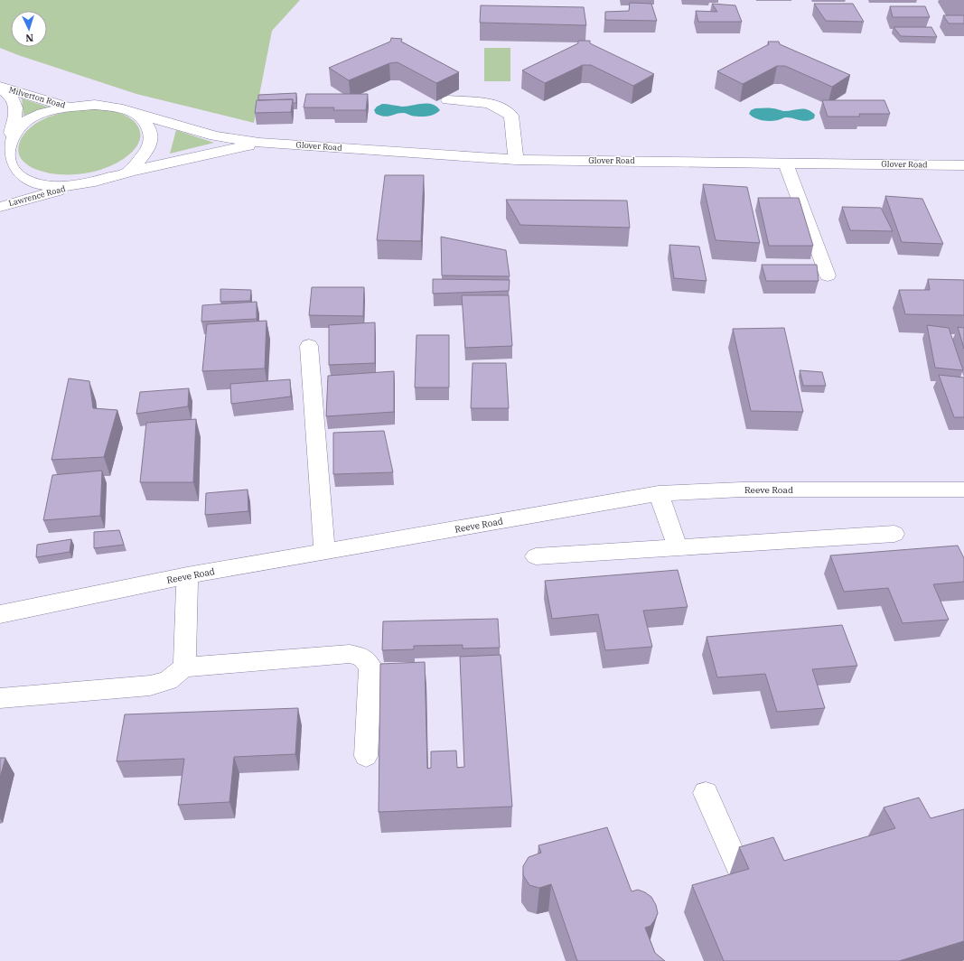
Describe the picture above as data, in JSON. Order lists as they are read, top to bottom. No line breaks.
{"streets":{"street":["Milverton Road","Glover Road","Lawrence Road","Reeve Road"]},"crossings":[["Milverton Road","Glover Road"],["Glover Road","Lawrence Road"]],"north":"bottom"}
